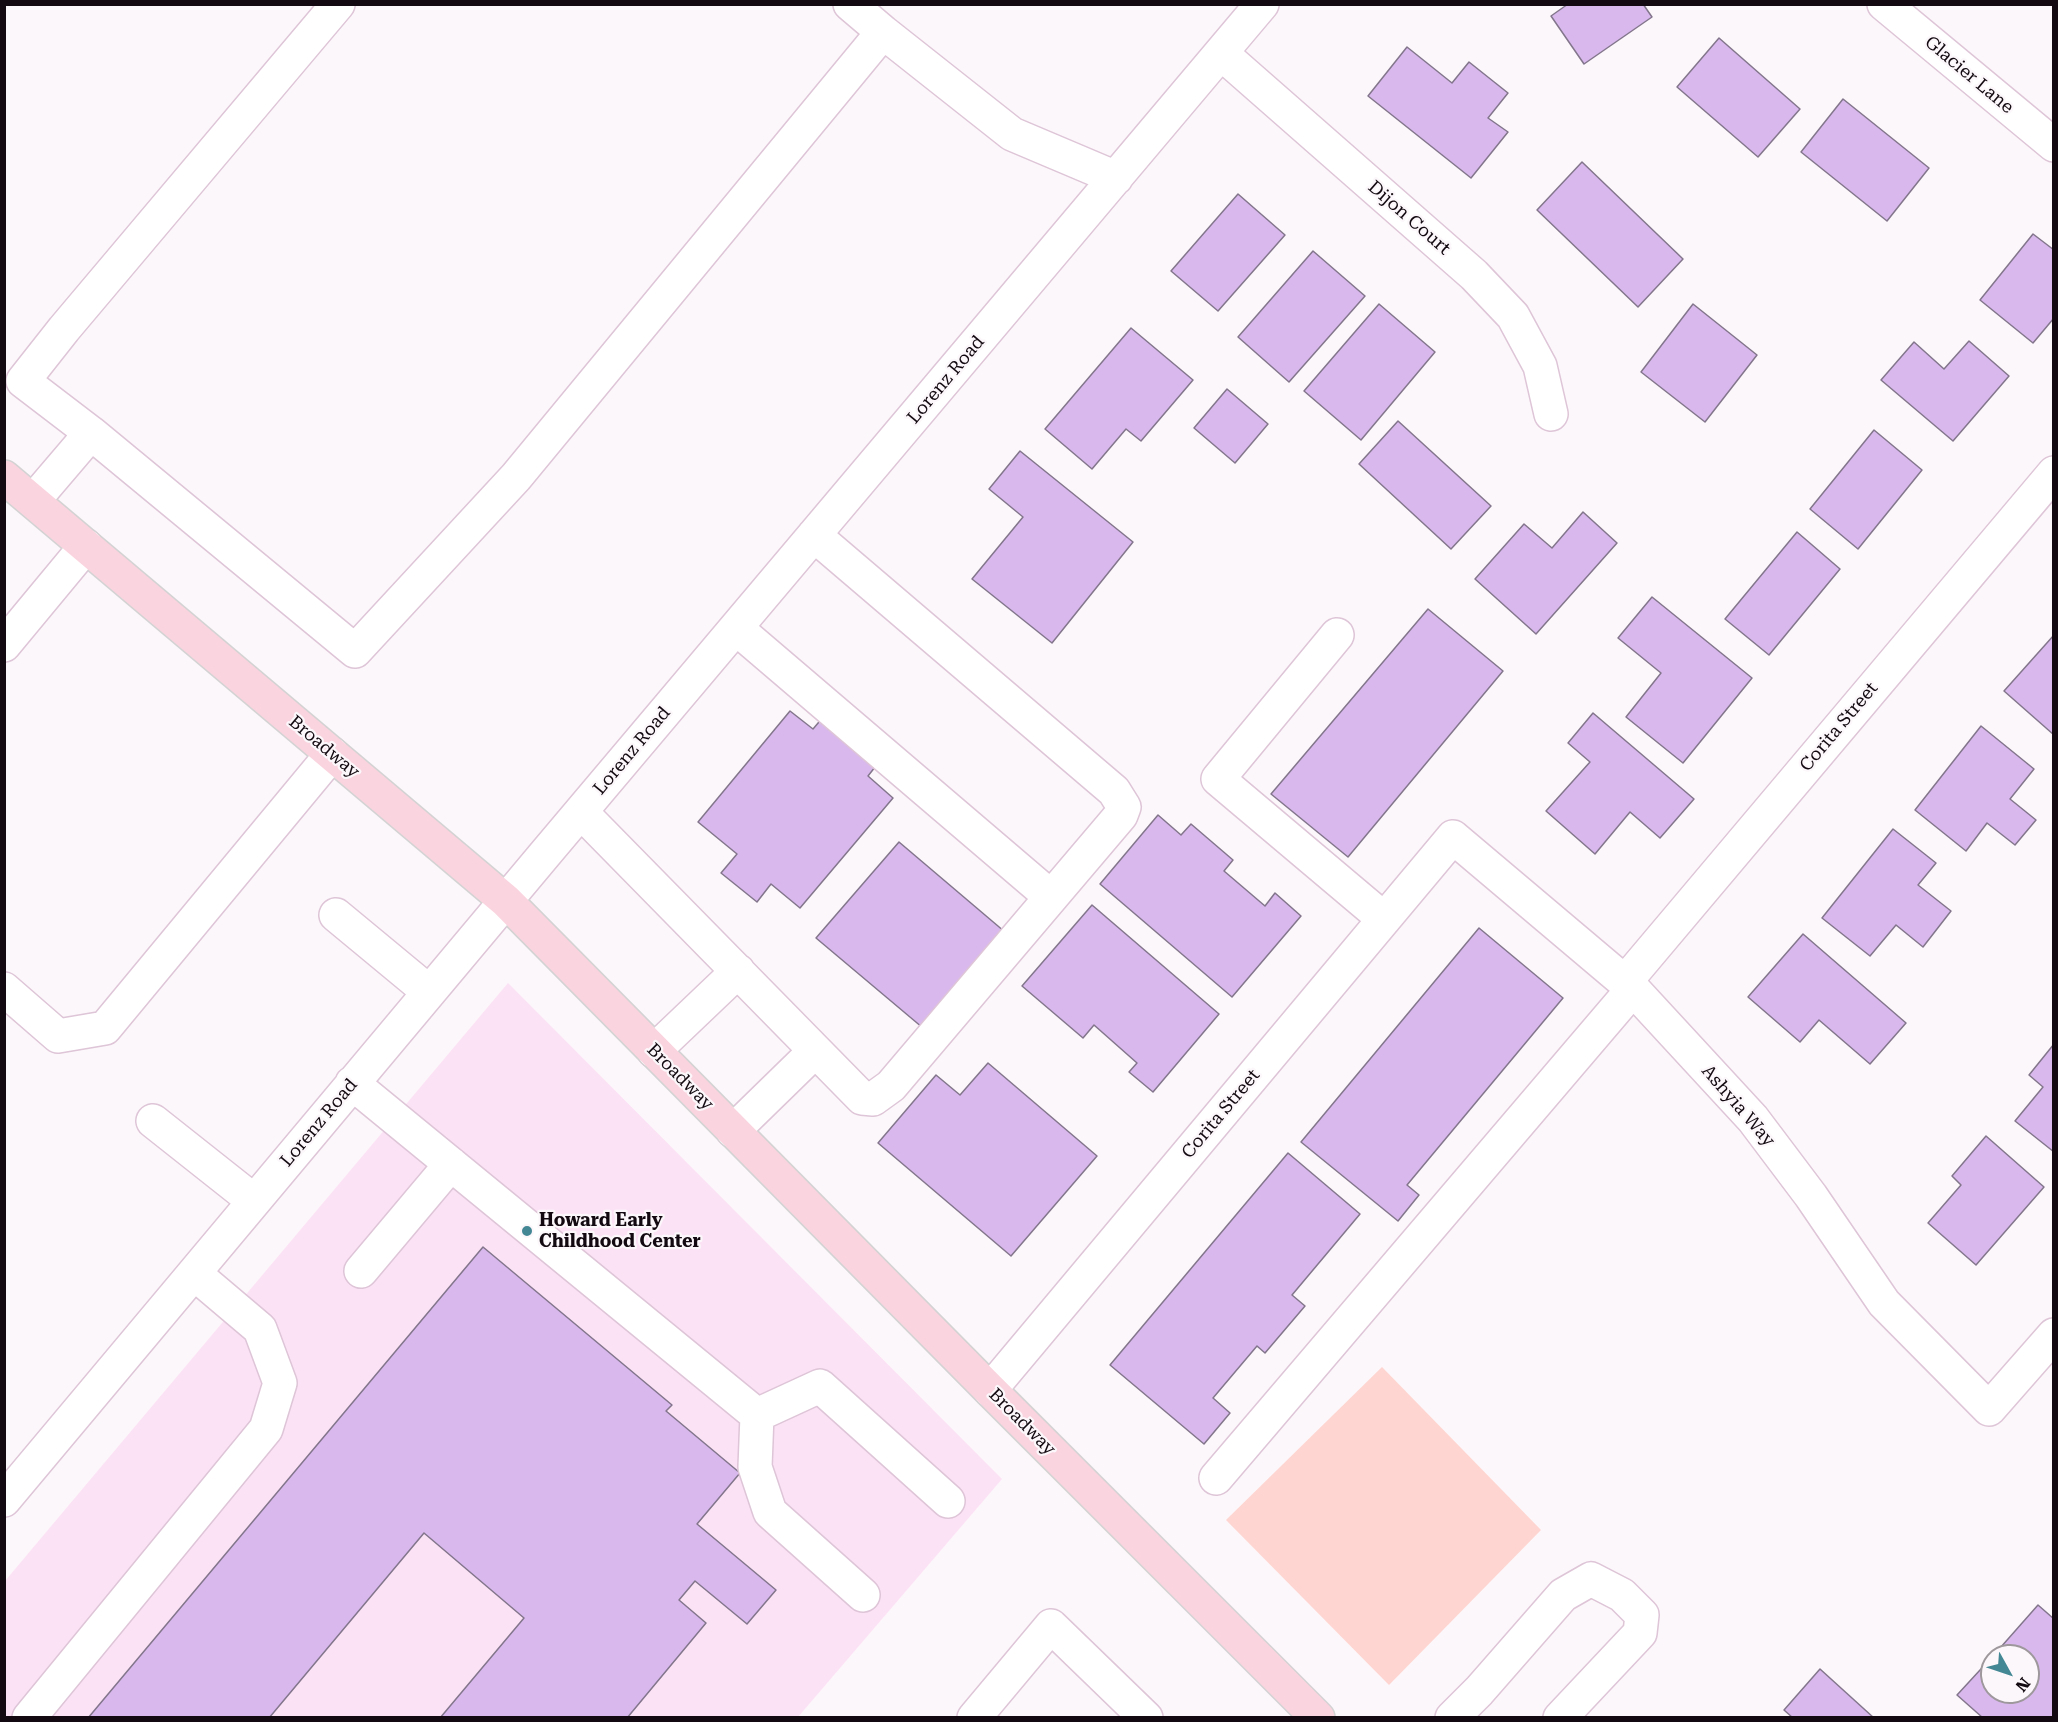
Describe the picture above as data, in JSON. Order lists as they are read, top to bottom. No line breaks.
{"streets":{"main road":["Broadway"],"street":["Glacier Lane","Dijon Court","Lorenz Road","Corita Street","Ashyia Way"]},"crossings":[["Dijon Court","Lorenz Road"],["Lorenz Road","Broadway"],["Corita Street","Broadway"],["Corita Street","Ashyia Way"]],"places":["Howard Early Childhood Center"],"north":"bottom right"}
